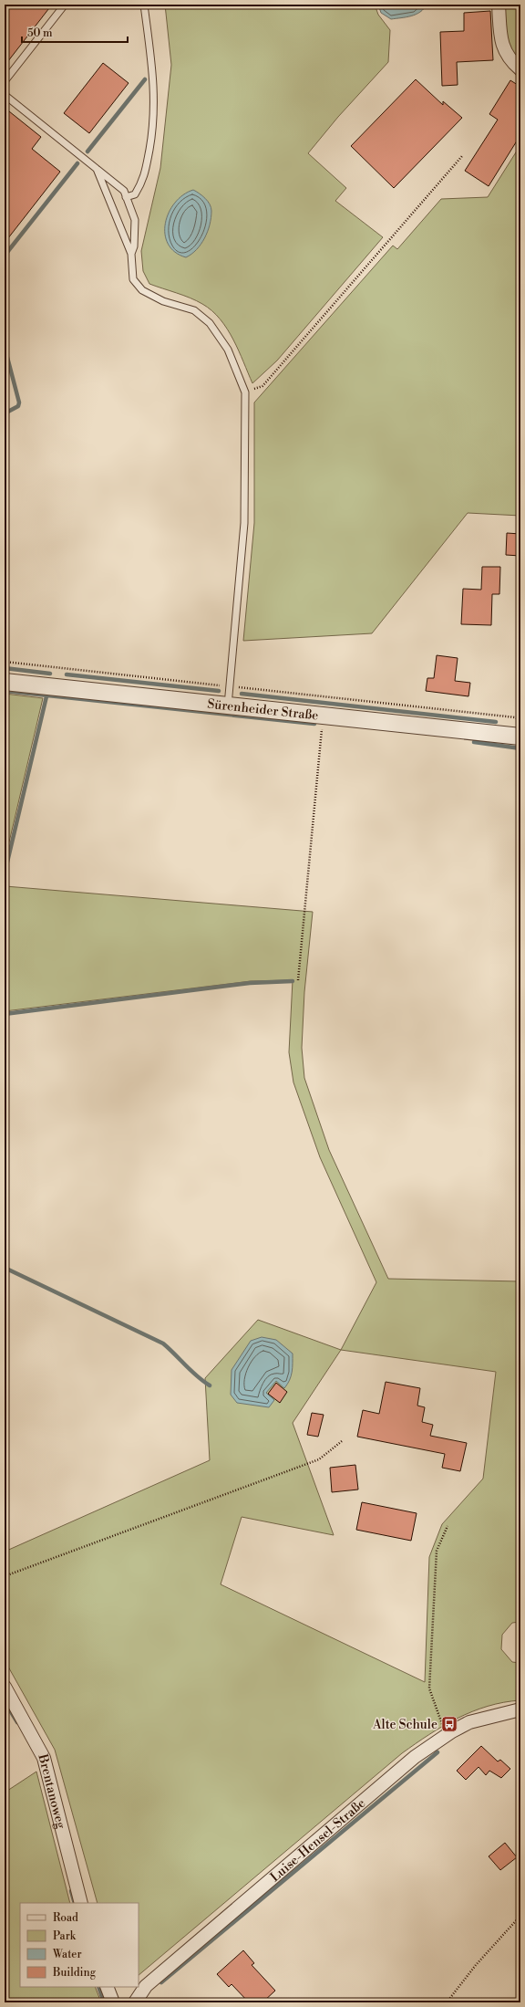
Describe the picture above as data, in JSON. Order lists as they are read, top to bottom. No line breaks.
{"streets":{"street":["Sürenheider Straße","Brentanoweg","Luise-Hensel-Straße"]},"places":{"bus stop":["Alte Schule"]},"legend":["Road","Park","Water","Building"],"scale_bar":"50 m"}
